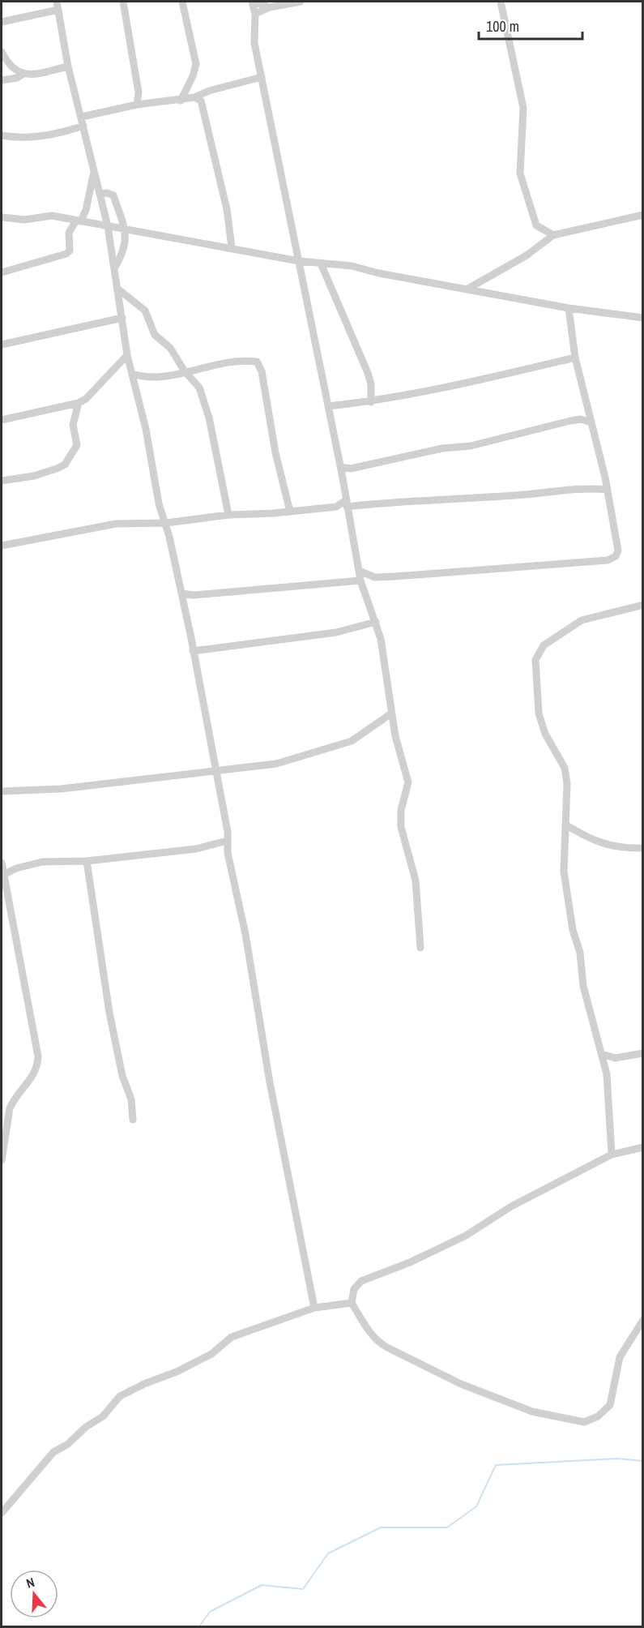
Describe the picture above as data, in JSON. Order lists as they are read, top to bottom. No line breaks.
{"scale_bar":"100 m","north":"top"}
